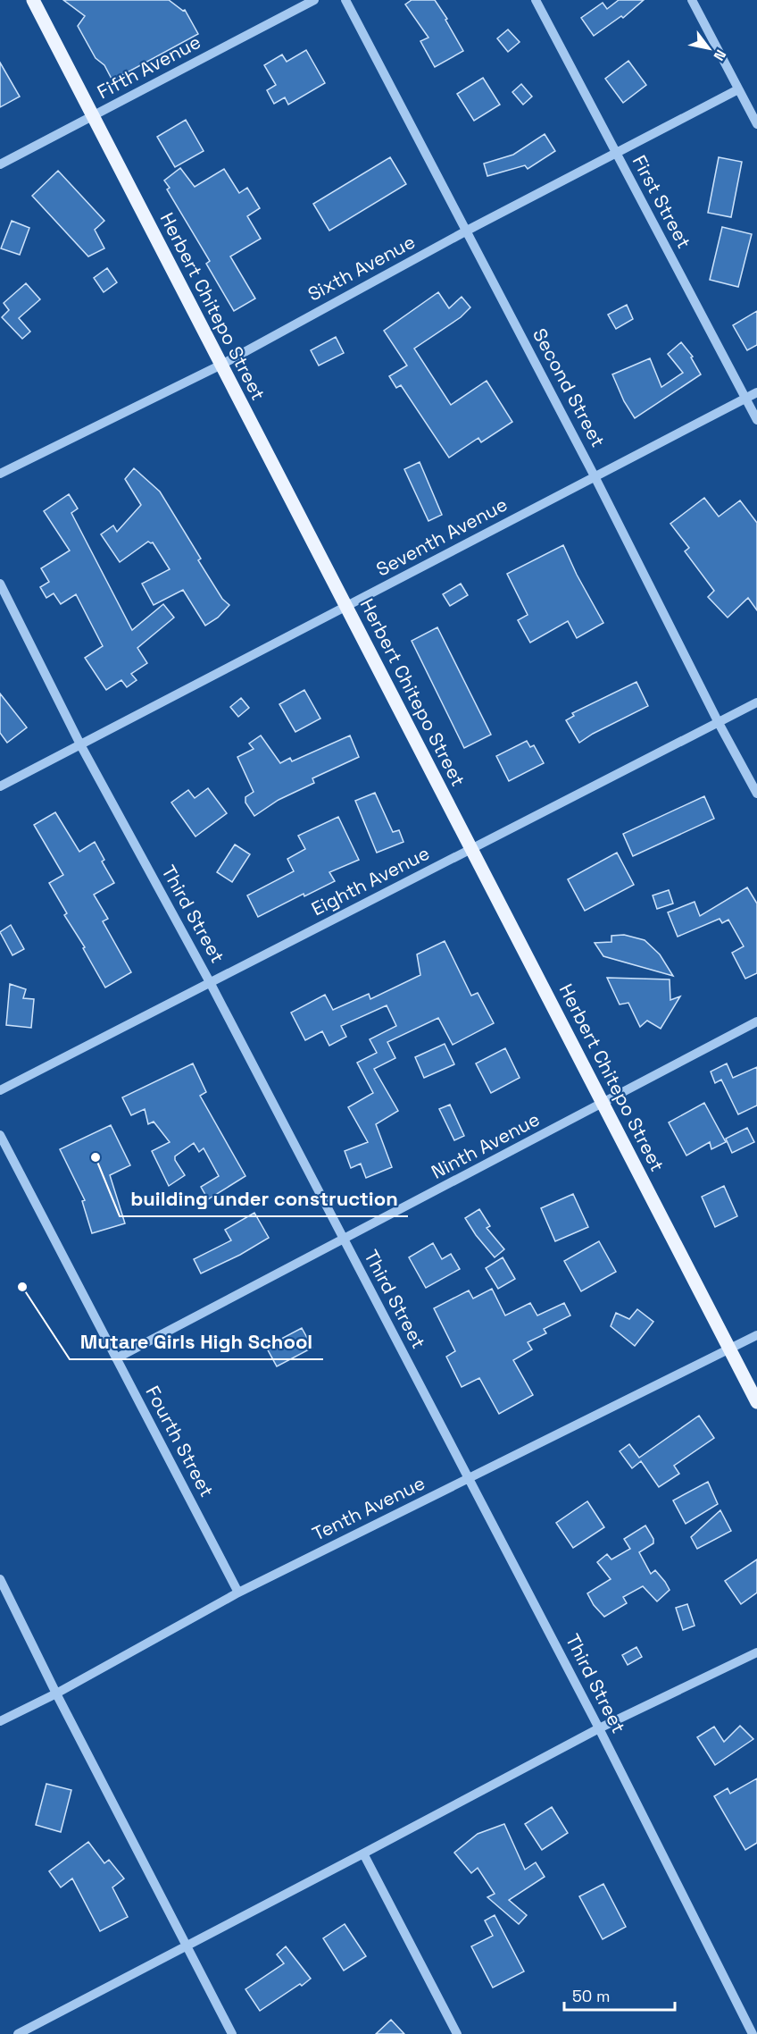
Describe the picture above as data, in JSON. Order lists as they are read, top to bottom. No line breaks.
{"streets":{"main road":["Herbert Chitepo Street"],"street":["Fifth Avenue","First Street","Sixth Avenue","Second Street","Seventh Avenue","Eighth Avenue","Third Street","Ninth Avenue","Fourth Street","Tenth Avenue"]},"crossings":[["Fifth Avenue","Herbert Chitepo Street"],["First Street","Sixth Avenue"],["First Street","Seventh Avenue"],["Sixth Avenue","Herbert Chitepo Street"],["Sixth Avenue","Second Street"],["Herbert Chitepo Street","Seventh Avenue"],["Herbert Chitepo Street","Eighth Avenue"],["Herbert Chitepo Street","Ninth Avenue"],["Herbert Chitepo Street","Tenth Avenue"],["Second Street","Seventh Avenue"],["Second Street","Eighth Avenue"],["Seventh Avenue","Third Street"],["Eighth Avenue","Third Street"],["Third Street","Ninth Avenue"],["Third Street","Tenth Avenue"],["Ninth Avenue","Fourth Street"],["Fourth Street","Tenth Avenue"]],"places":["building under construction","Mutare Girls High School"],"scale_bar":"50 m","north":"bottom right"}
